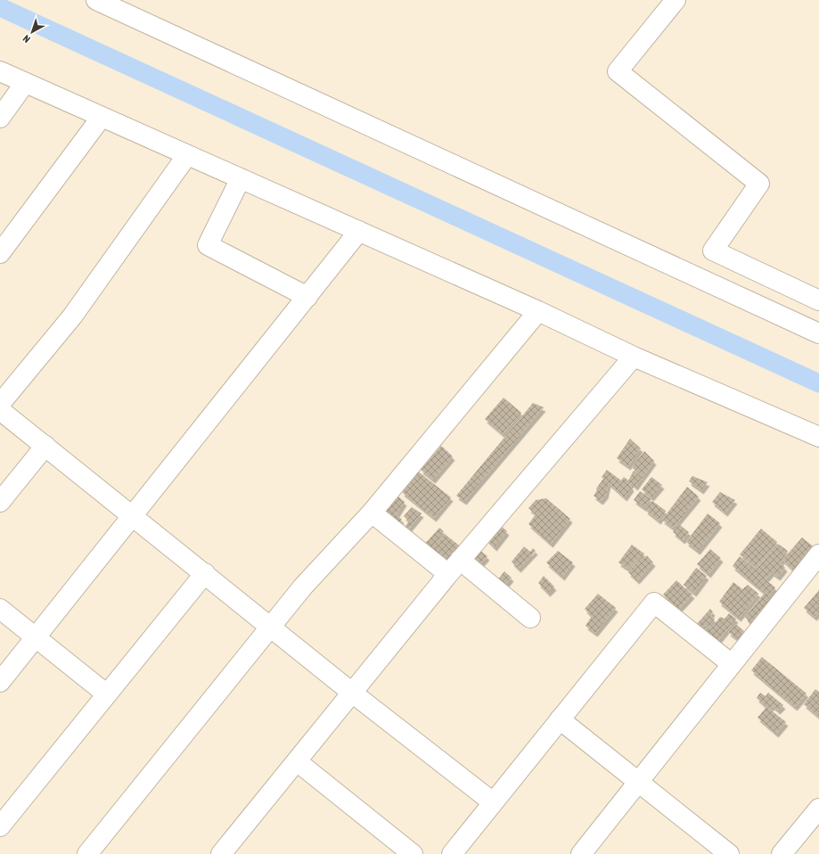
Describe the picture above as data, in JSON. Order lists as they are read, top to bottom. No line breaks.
{"north":"bottom left"}
